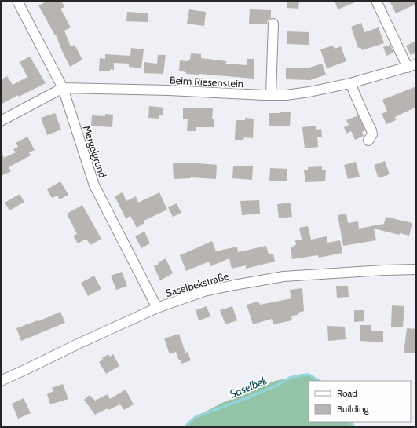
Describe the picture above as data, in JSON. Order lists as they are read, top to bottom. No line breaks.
{"streets":{"street":["Beim Riesenstein","Mergelgrund","Saselbekstraße"]},"crossings":[["Beim Riesenstein","Mergelgrund"],["Mergelgrund","Saselbekstraße"]],"water":["Saselbek"],"legend":["Road","Building"]}
